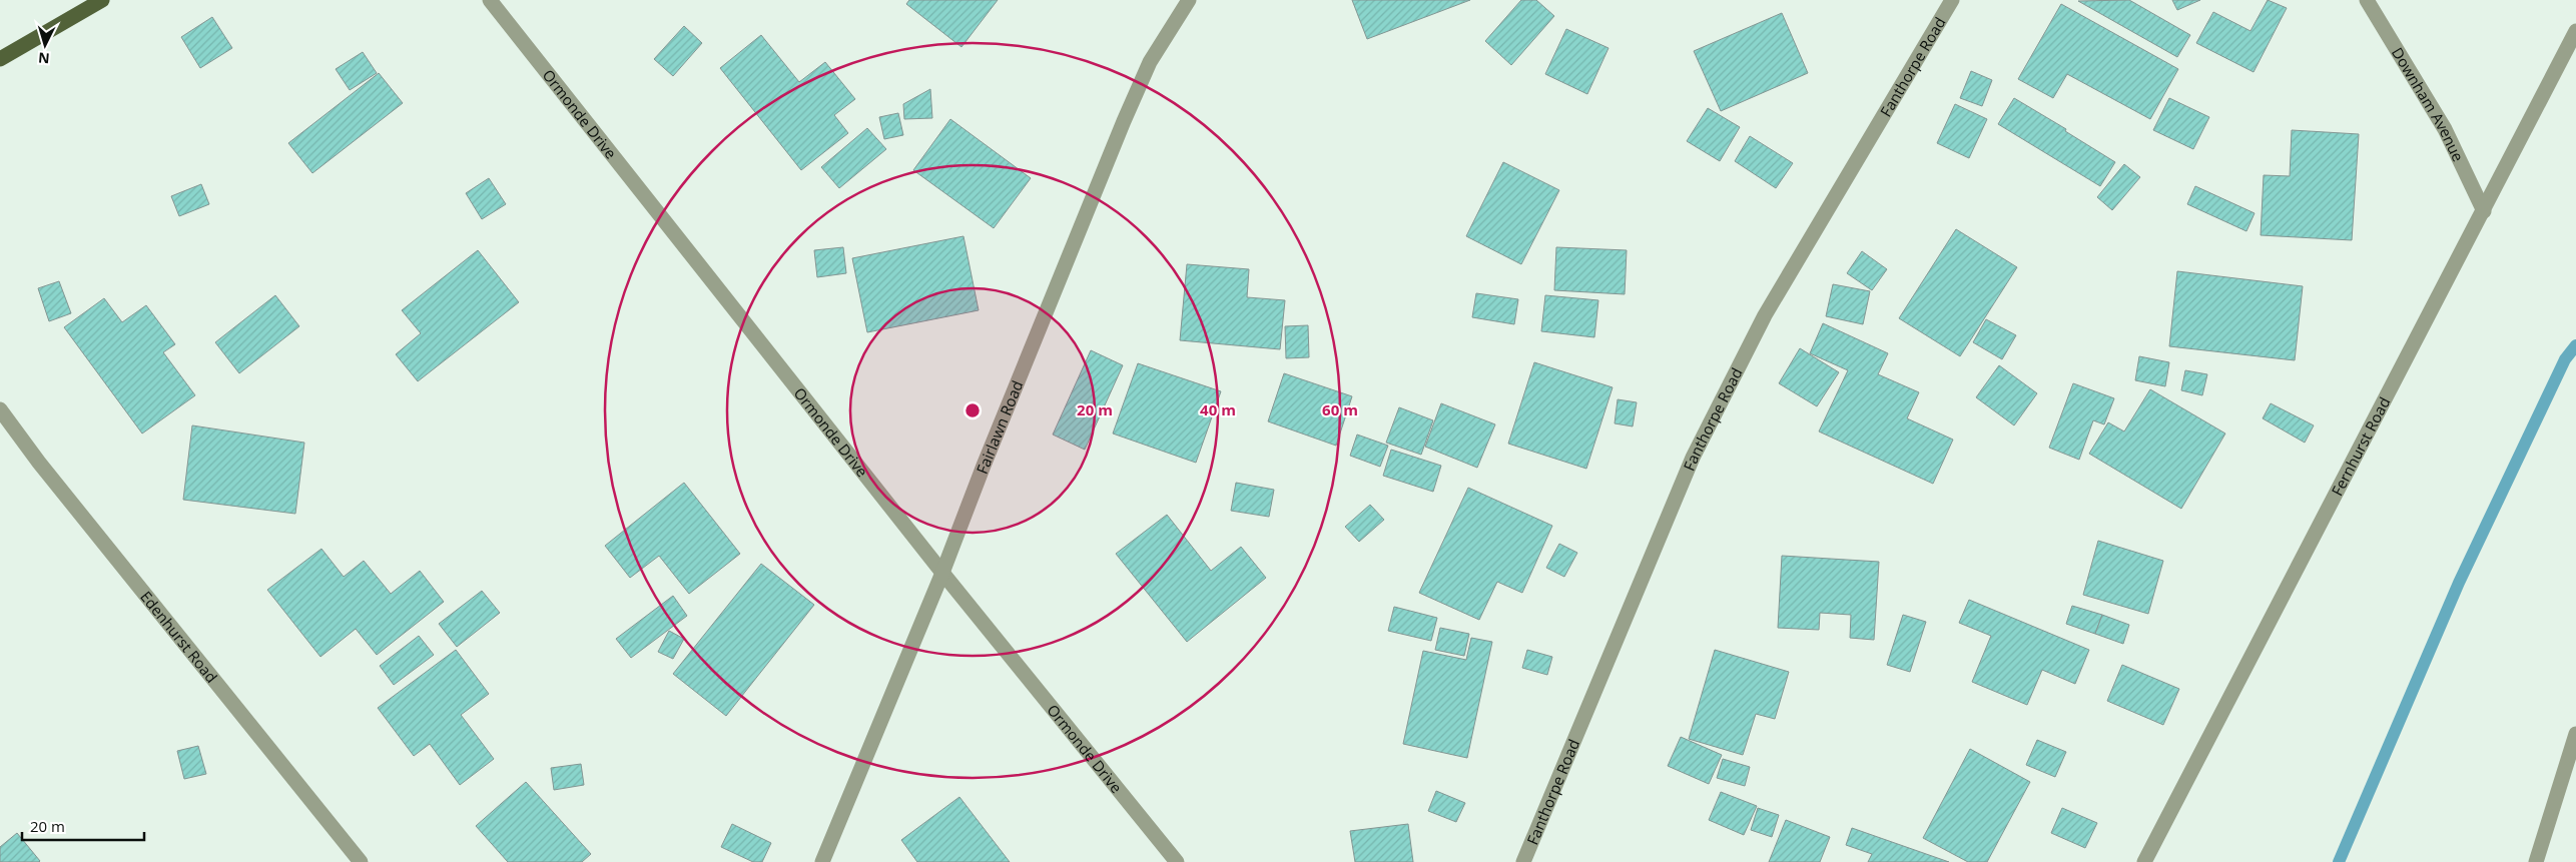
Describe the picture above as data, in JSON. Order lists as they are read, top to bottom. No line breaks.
{"streets":{"street":["Fanthorpe Road","Downham Avenue","Ormonde Drive","Fairlawn Road","Fernhurst Road","Edenhurst Road"]},"crossings":[["Downham Avenue","Fernhurst Road"],["Ormonde Drive","Fairlawn Road"]],"scale_bar":"20 m","north":"bottom","rings":["20 m","40 m","60 m"]}
